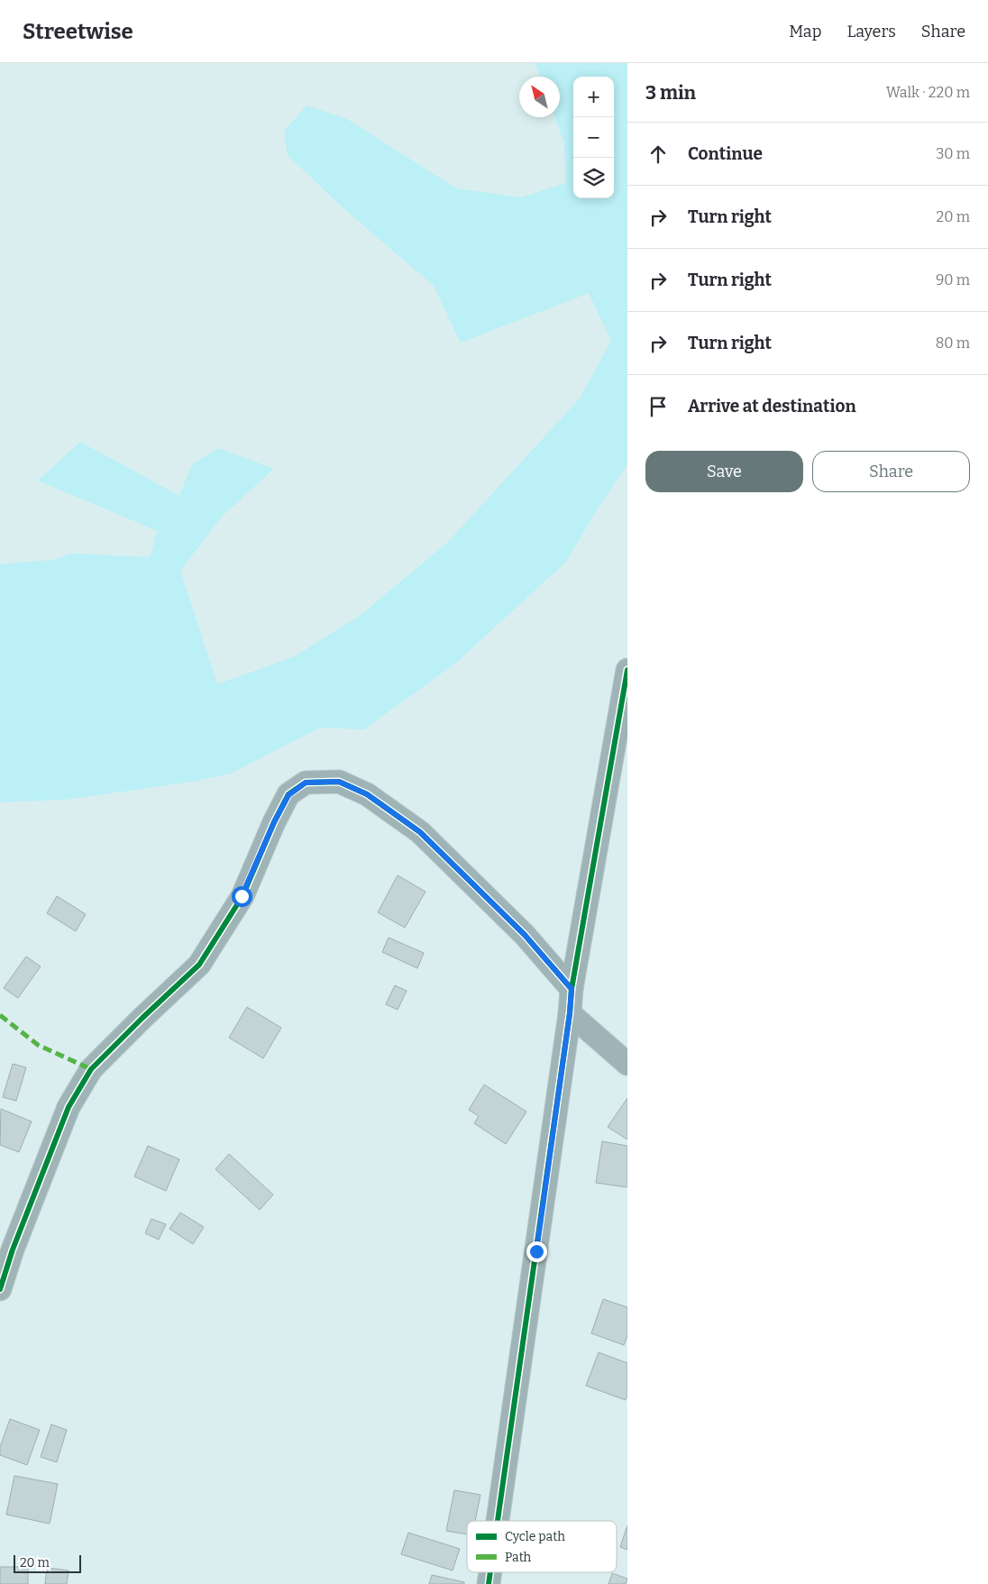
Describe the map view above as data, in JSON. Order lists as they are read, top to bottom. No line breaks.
{"legend":["Cycle path","Path"],"scale_bar":"20 m","north":"top left","page":{"header":"Streetwise","nav":["Map","Layers","Share"],"heading":["3 min","Walk · 220 m"],"map_buttons":["+","−"],"list":[["Continue","30 m"],["Turn right","20 m"],["Turn right","90 m"],["Turn right","80 m"],"Arrive at destination"],"buttons":["Save","Share"],"scale":"20 m"}}
